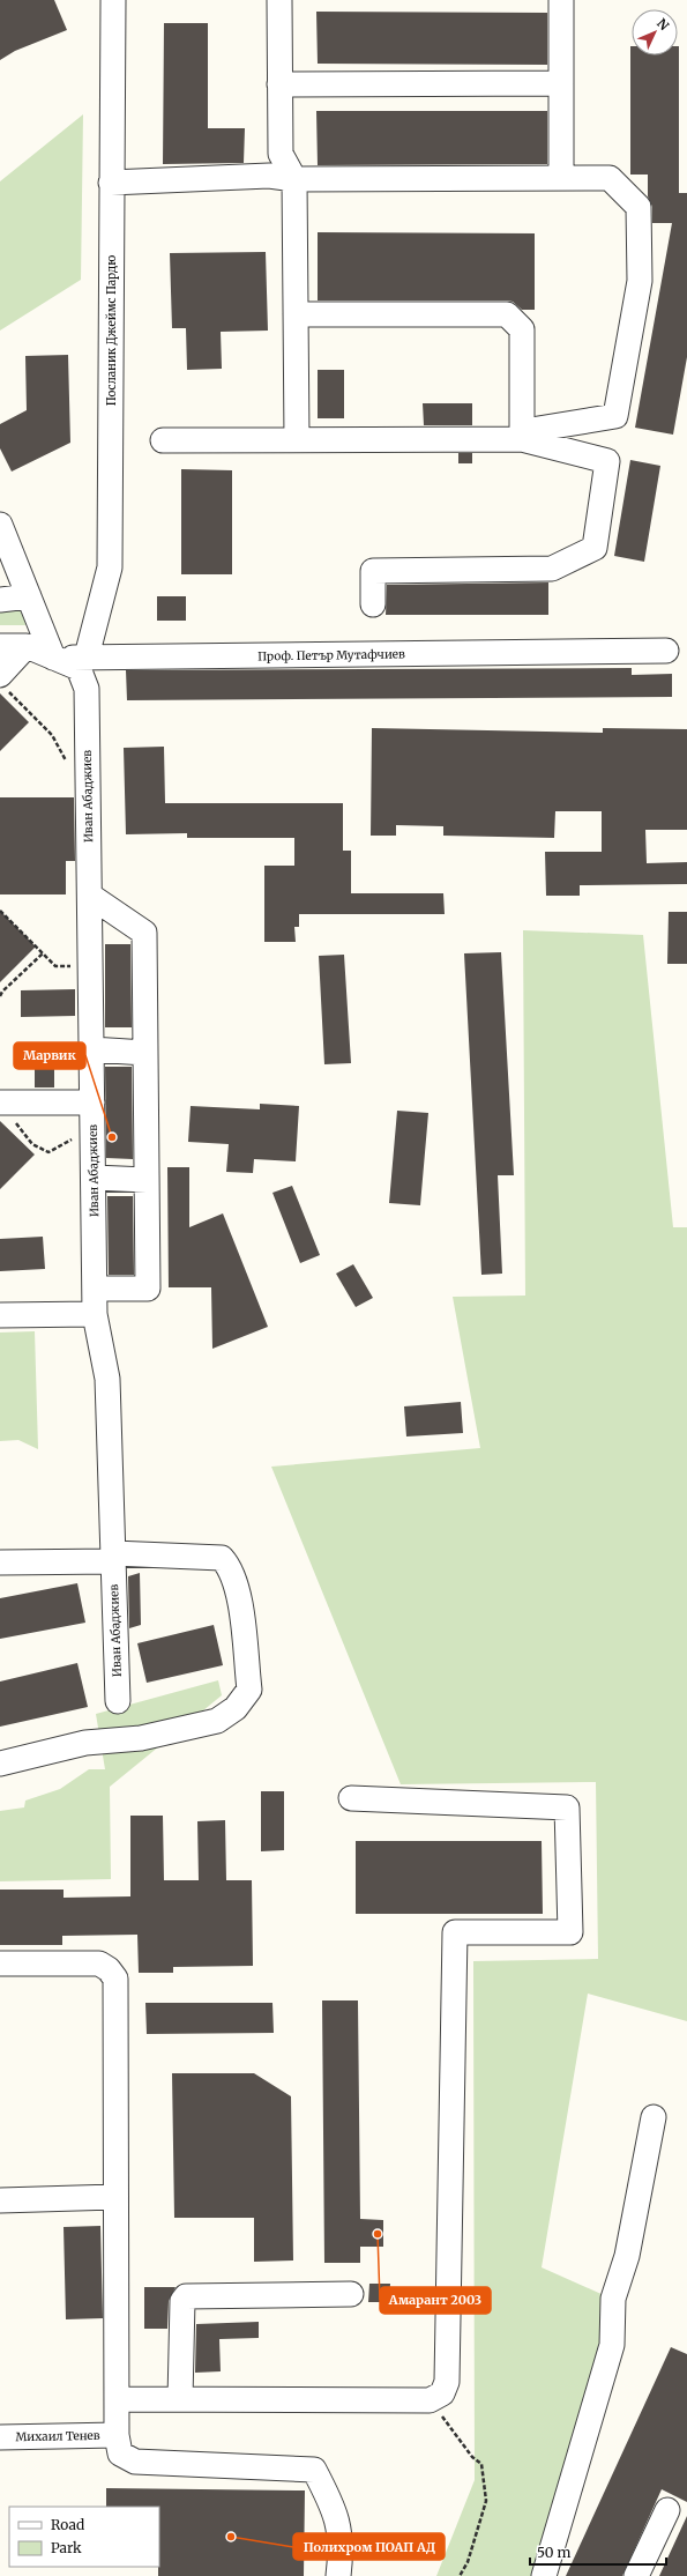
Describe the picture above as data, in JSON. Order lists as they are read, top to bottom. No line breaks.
{"streets":{"street":["Посланик Джеймс Пардю","Проф. Петър Мутафчиев","Иван Абаджиев","Михаил Тенев"]},"crossings":[["Посланик Джеймс Пардю","Проф. Петър Мутафчиев"],["Проф. Петър Мутафчиев","Иван Абаджиев"]],"places":["Марвик","Амарант 2003","Полихром ПОАП АД"],"legend":["Road","Park"],"scale_bar":"50 m","north":"top right"}
